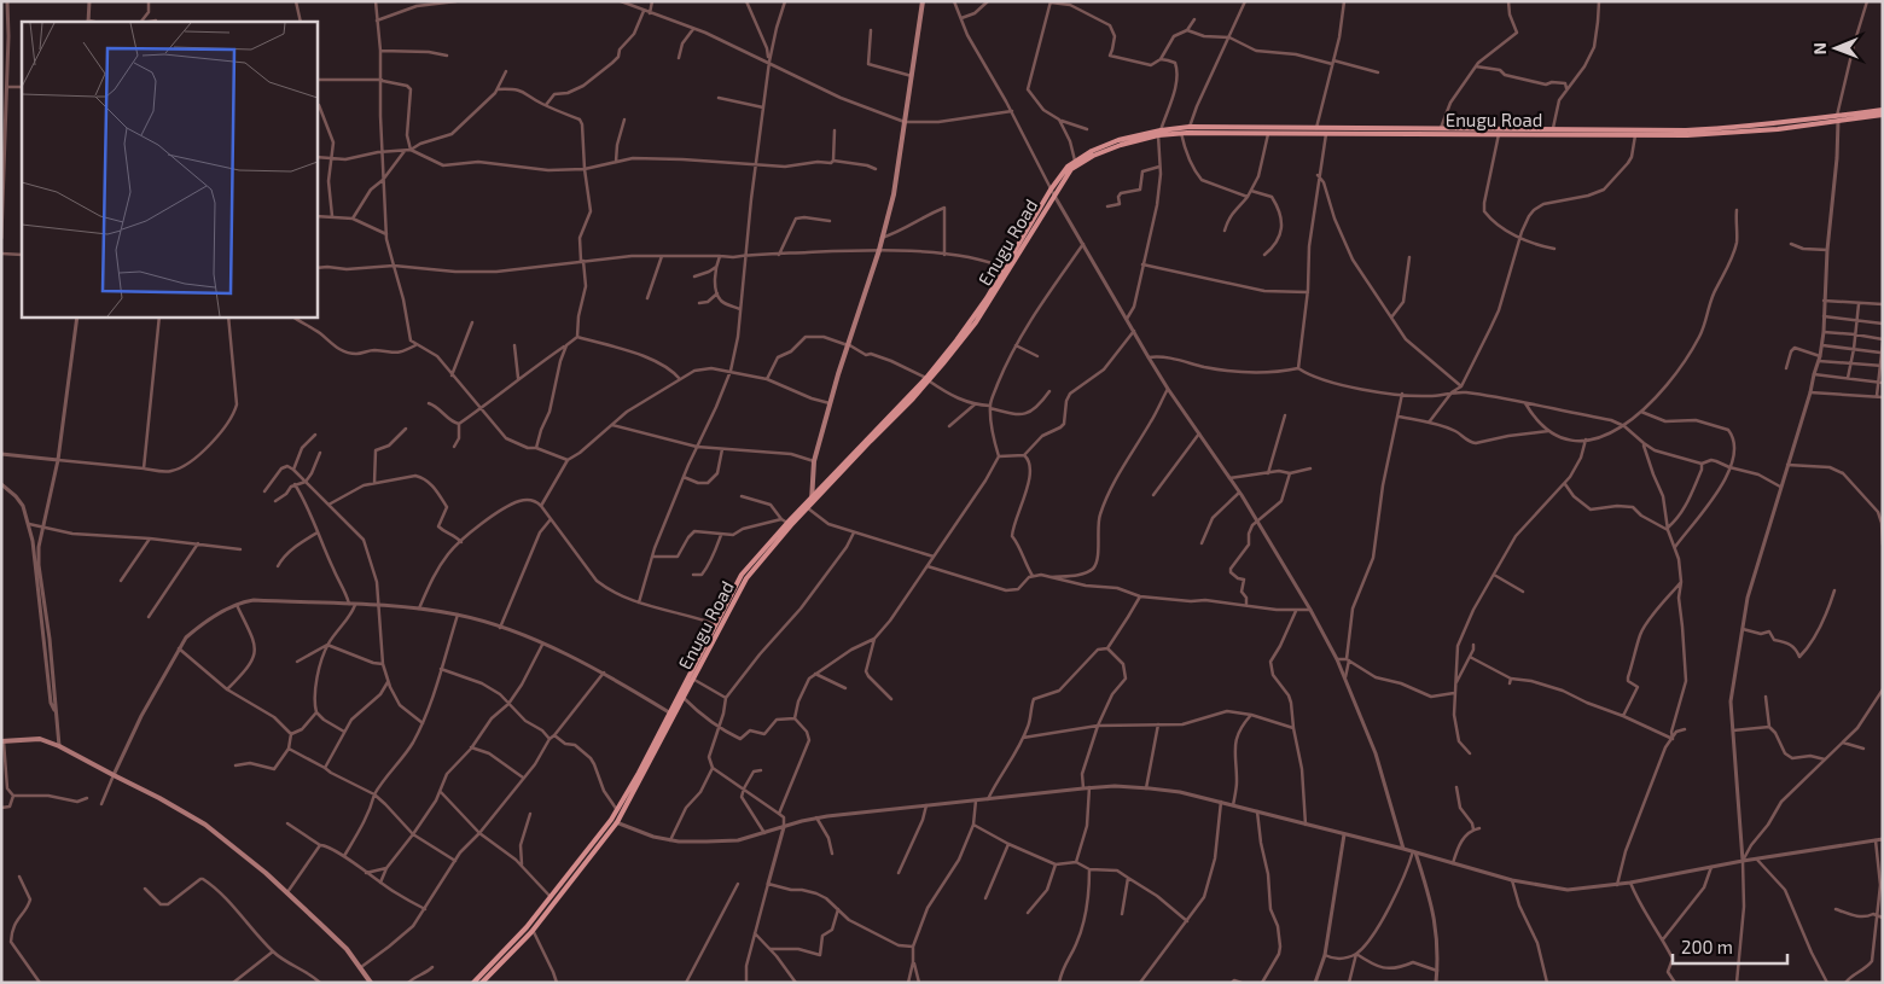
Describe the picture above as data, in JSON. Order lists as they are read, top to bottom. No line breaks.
{"streets":{"main road":["Enugu Road"]},"scale_bar":"200 m","north":"left"}
